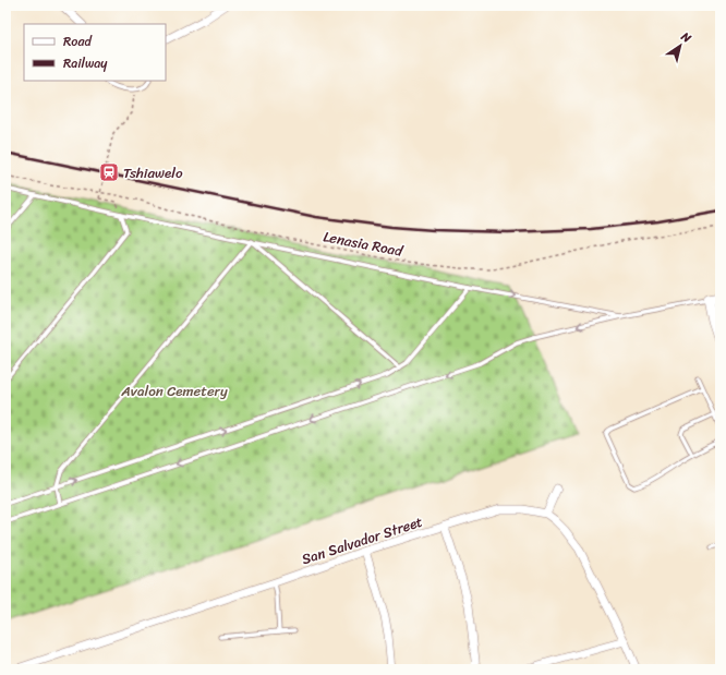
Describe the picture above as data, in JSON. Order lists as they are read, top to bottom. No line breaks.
{"streets":{"street":["San Salvador Street"],"path":["Lenasia Road"]},"parks":["Avalon Cemetery"],"places":{"station":["Tshiawelo"]},"legend":["Road","Railway"],"north":"top right"}
